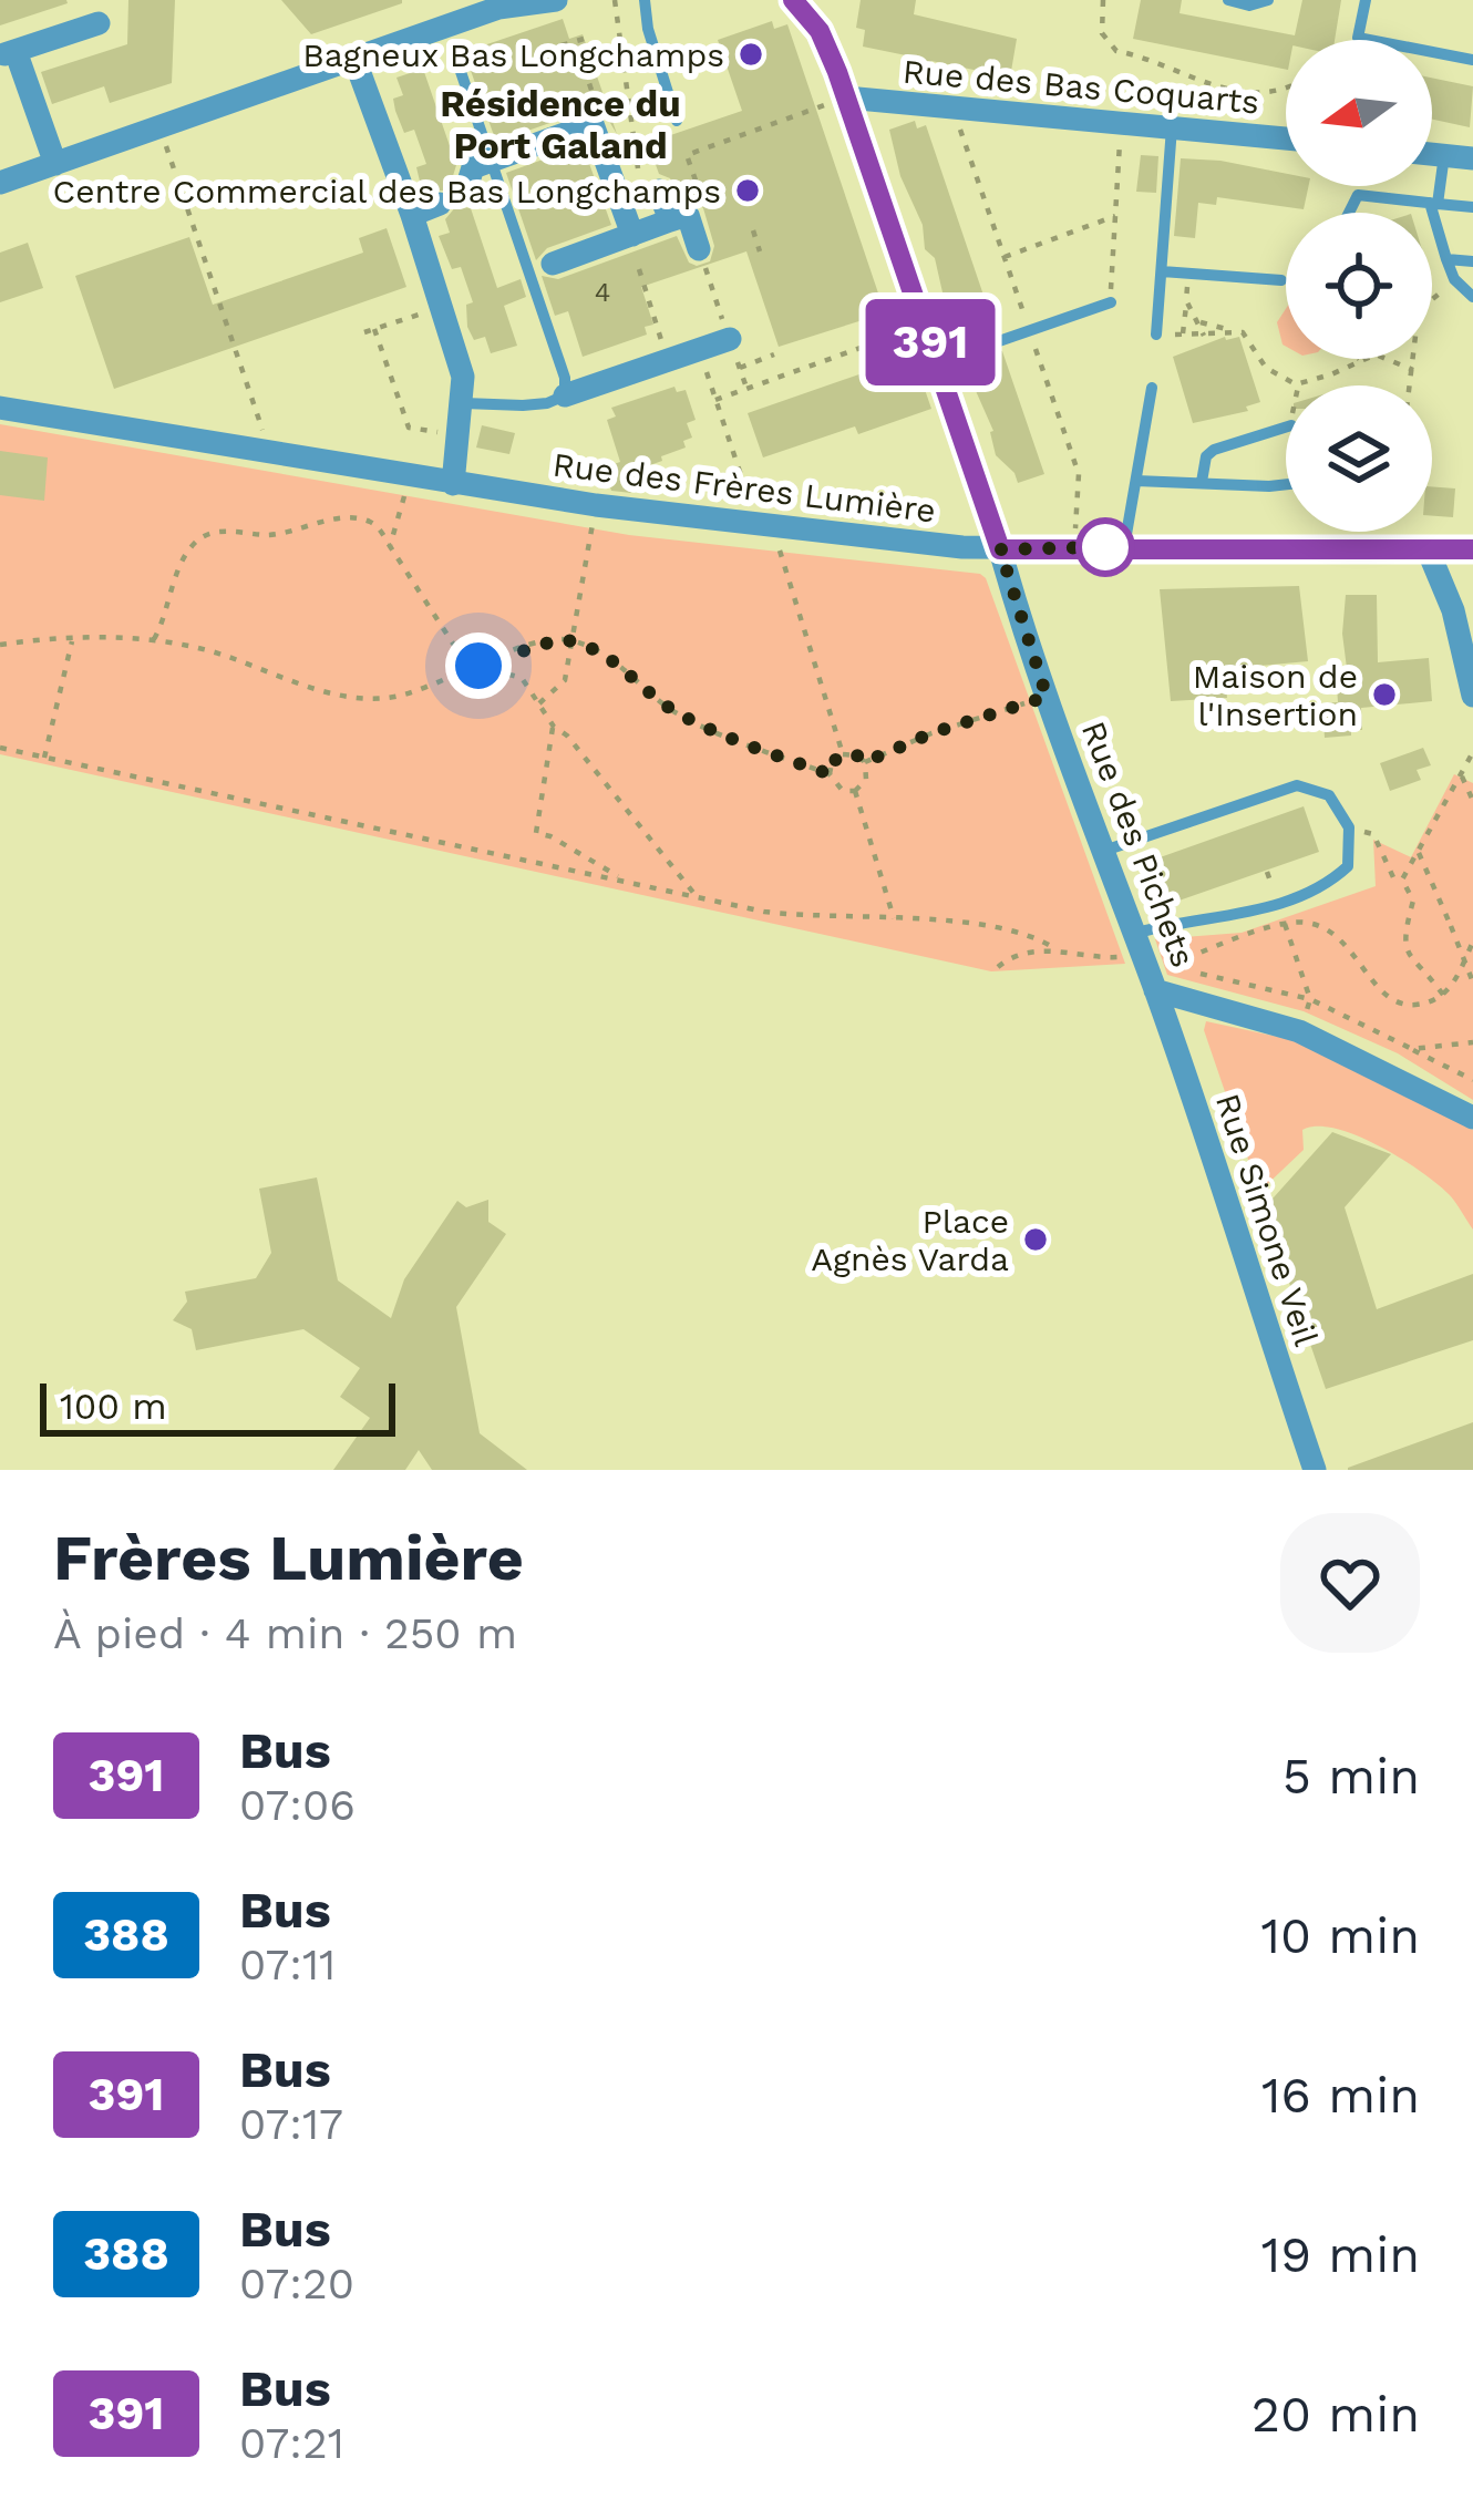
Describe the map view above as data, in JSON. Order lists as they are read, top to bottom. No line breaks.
{"streets":{"street":["Rue des Bas Coquarts","Rue des Frères Lumière","Rue des Pichets","Rue Simone Veil"]},"crossings":[["Rue des Bas Coquarts","Rue des Pichets"],["Rue des Frères Lumière","Rue des Pichets"],["Rue des Pichets","Rue Simone Veil"]],"districts":["Résidence du Port Galand"],"places":["Bagneux Bas Longchamps","Centre Commercial des Bas Longchamps","Maison de l'Insertion","Place Agnès Varda"],"lines":["bus line 391"],"house_numbers":["4"],"scale_bar":"100 m","north":"left","page":{"on_map":"391","scale":"100 m","heading":["Frères Lumière","À pied · 4 min · 250 m"],"list":[{"mark":"391","name":"Bus","note":"07:06","value":"5 min"},{"mark":"388","name":"Bus","note":"07:11","value":"10 min"},{"mark":"391","name":"Bus","note":"07:17","value":"16 min"},{"mark":"388","name":"Bus","note":"07:20","value":"19 min"},{"mark":"391","name":"Bus","note":"07:21","value":"20 min"}]}}
